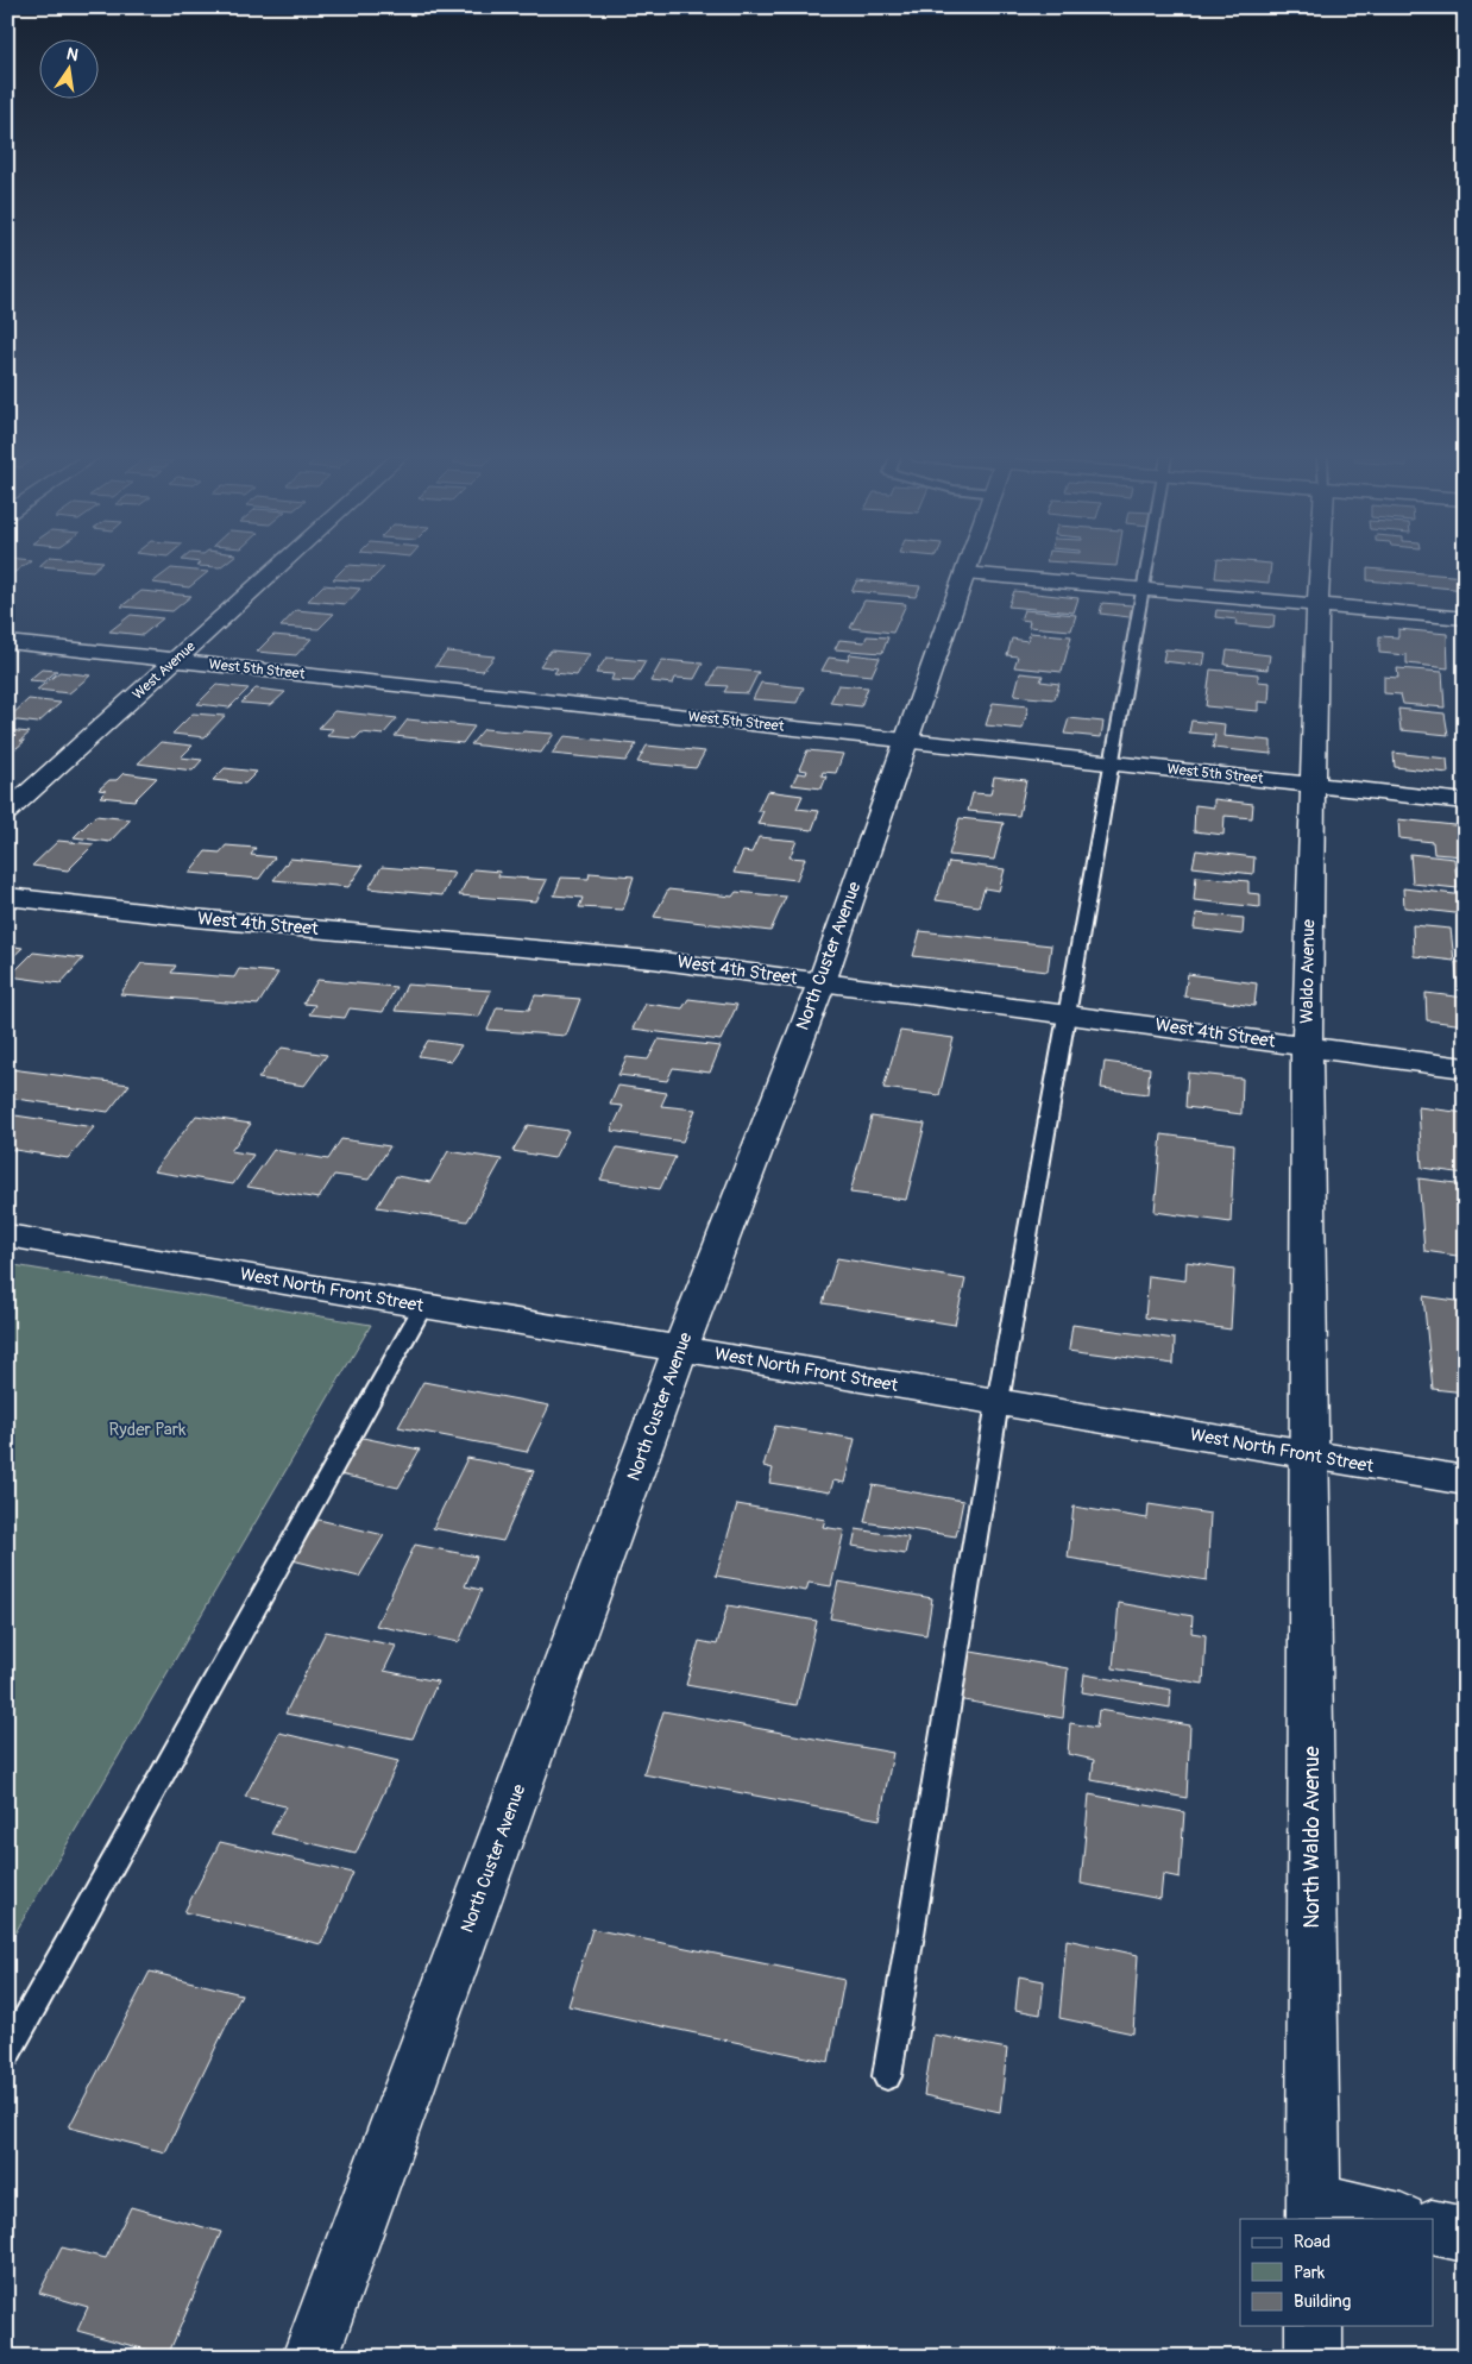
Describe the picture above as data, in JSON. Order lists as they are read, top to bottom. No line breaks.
{"streets":{"street":["West 5th Street","West Avenue","West 4th Street","North Custer Avenue","Waldo Avenue","West North Front Street","North Waldo Avenue"]},"crossings":[["West 5th Street","West Avenue"],["West 5th Street","North Custer Avenue"],["West 5th Street","Waldo Avenue"],["West 4th Street","North Custer Avenue"],["West 4th Street","Waldo Avenue"],["North Custer Avenue","West North Front Street"],["Waldo Avenue","West North Front Street"],["Waldo Avenue","North Waldo Avenue"],["West North Front Street","North Waldo Avenue"]],"parks":["Ryder Park"],"legend":["Road","Park","Building"],"north":"top"}
